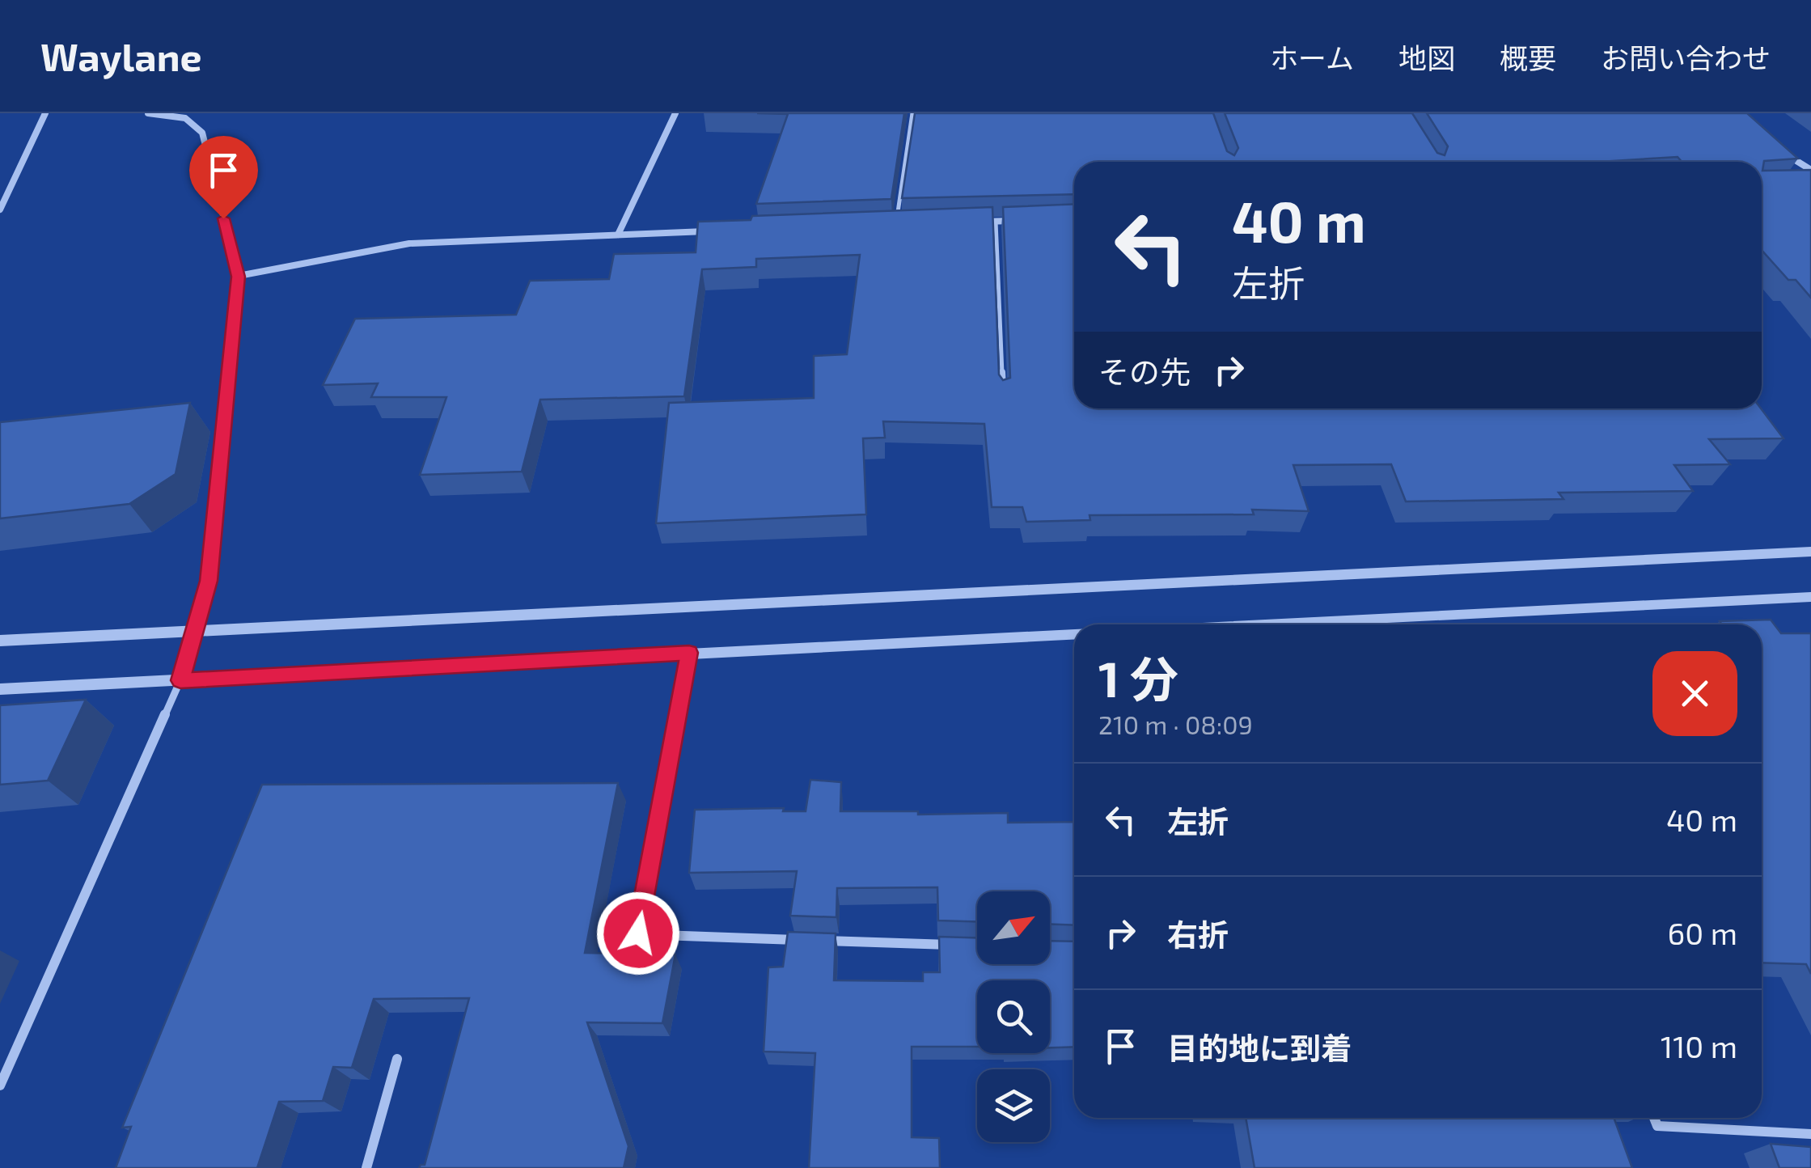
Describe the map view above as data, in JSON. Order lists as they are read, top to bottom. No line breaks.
{"north":"top right","page":{"header":"Waylane","nav":["ホーム","地図","概要","お問い合わせ"],"turn":["40 m","左折"],"then":"その先","heading":["1 分","210 m · 08:09"],"list":[{"name":"左折","value":"40 m"},{"name":"右折","value":"60 m"},{"name":"目的地に到着","value":"110 m"}]}}
